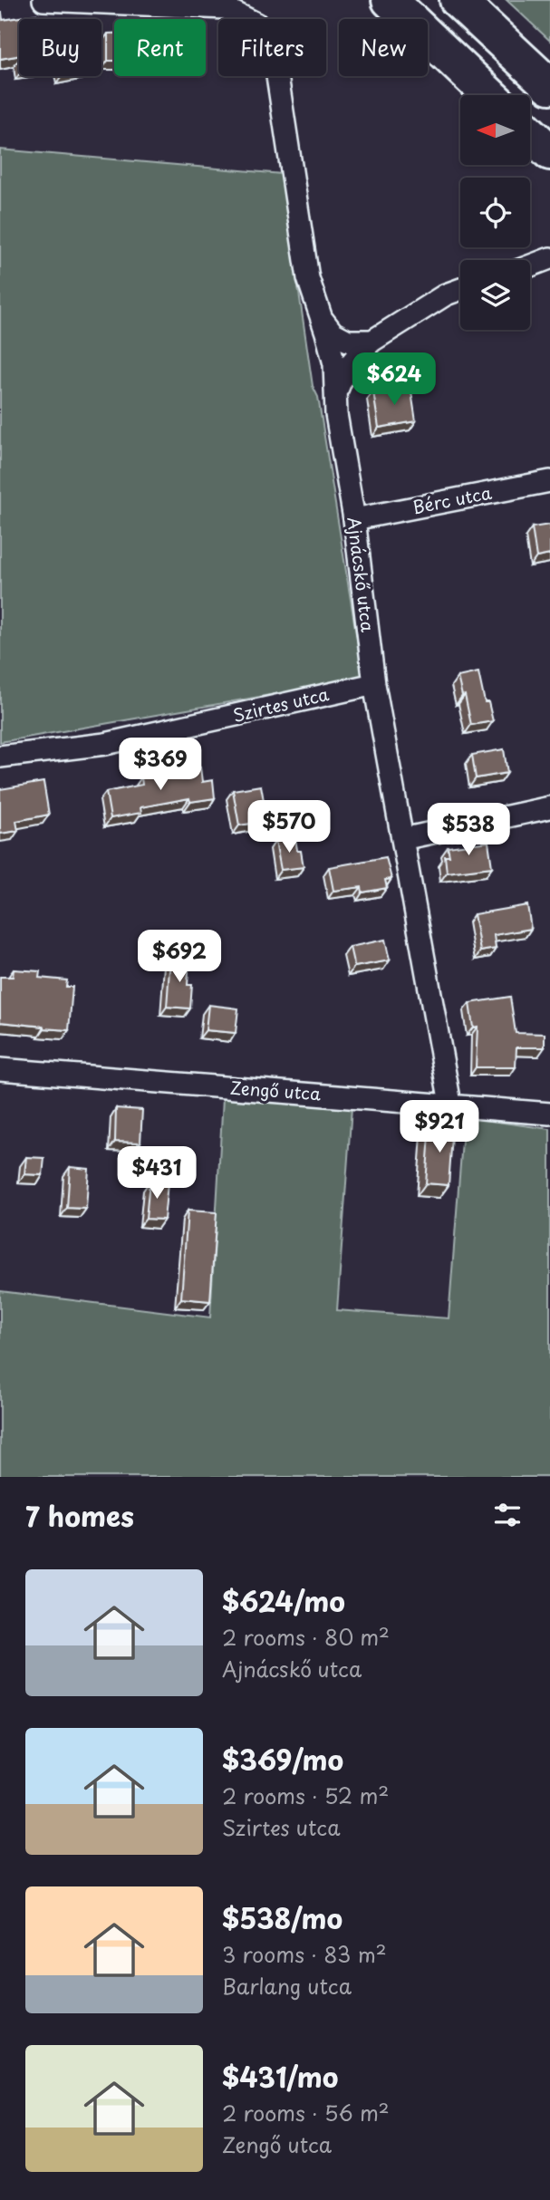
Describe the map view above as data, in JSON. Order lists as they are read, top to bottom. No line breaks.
{"streets":{"street":["Bérc utca","Ajnácskő utca","Szirtes utca","Zengő utca"]},"crossings":[["Bérc utca","Ajnácskő utca"],["Ajnácskő utca","Szirtes utca"],["Ajnácskő utca","Zengő utca"]],"north":"left","page":{"chip":["Buy","Rent","Filters","New"],"price":["$624","$369","$570","$538","$692","$921","$431"],"heading":"7 homes","list":[{"name":"$624/mo","note":"2 rooms · 80 m² · Ajnácskő utca"},{"name":"$369/mo","note":"2 rooms · 52 m² · Szirtes utca"},{"name":"$538/mo","note":"3 rooms · 83 m² · Barlang utca"},{"name":"$431/mo","note":"2 rooms · 56 m² · Zengő utca"}]}}
